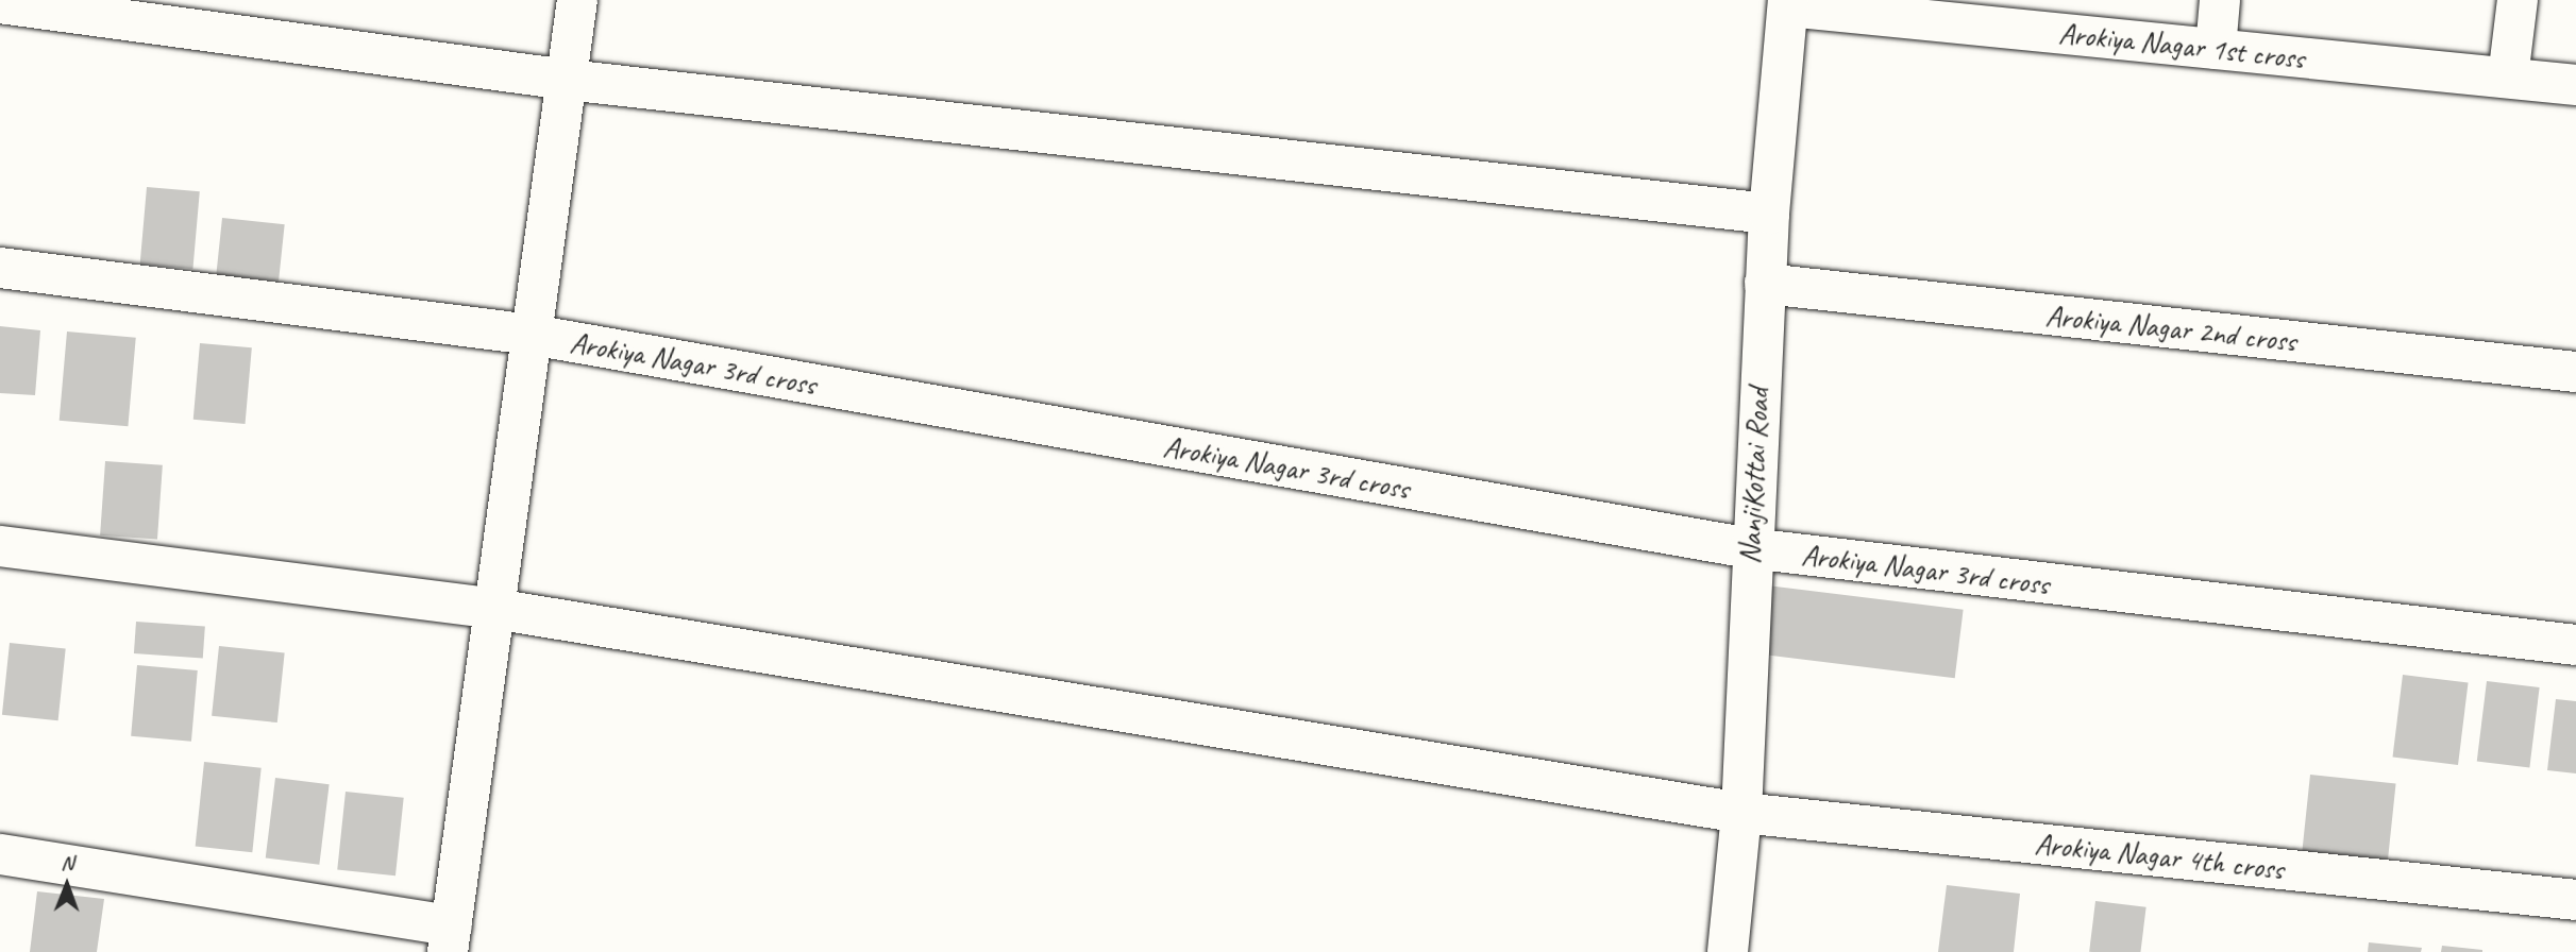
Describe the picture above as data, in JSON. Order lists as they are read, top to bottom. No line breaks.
{"streets":{"street":["Arokiya Nagar 1st cross","Arokiya Nagar 2nd cross","Arokiya Nagar 3rd cross","NanjiKottai Road","Arokiya Nagar 4th cross"]},"crossings":[["Arokiya Nagar 1st cross","NanjiKottai Road"],["Arokiya Nagar 2nd cross","NanjiKottai Road"],["Arokiya Nagar 3rd cross","NanjiKottai Road"],["NanjiKottai Road","Arokiya Nagar 4th cross"]],"north":"top"}
